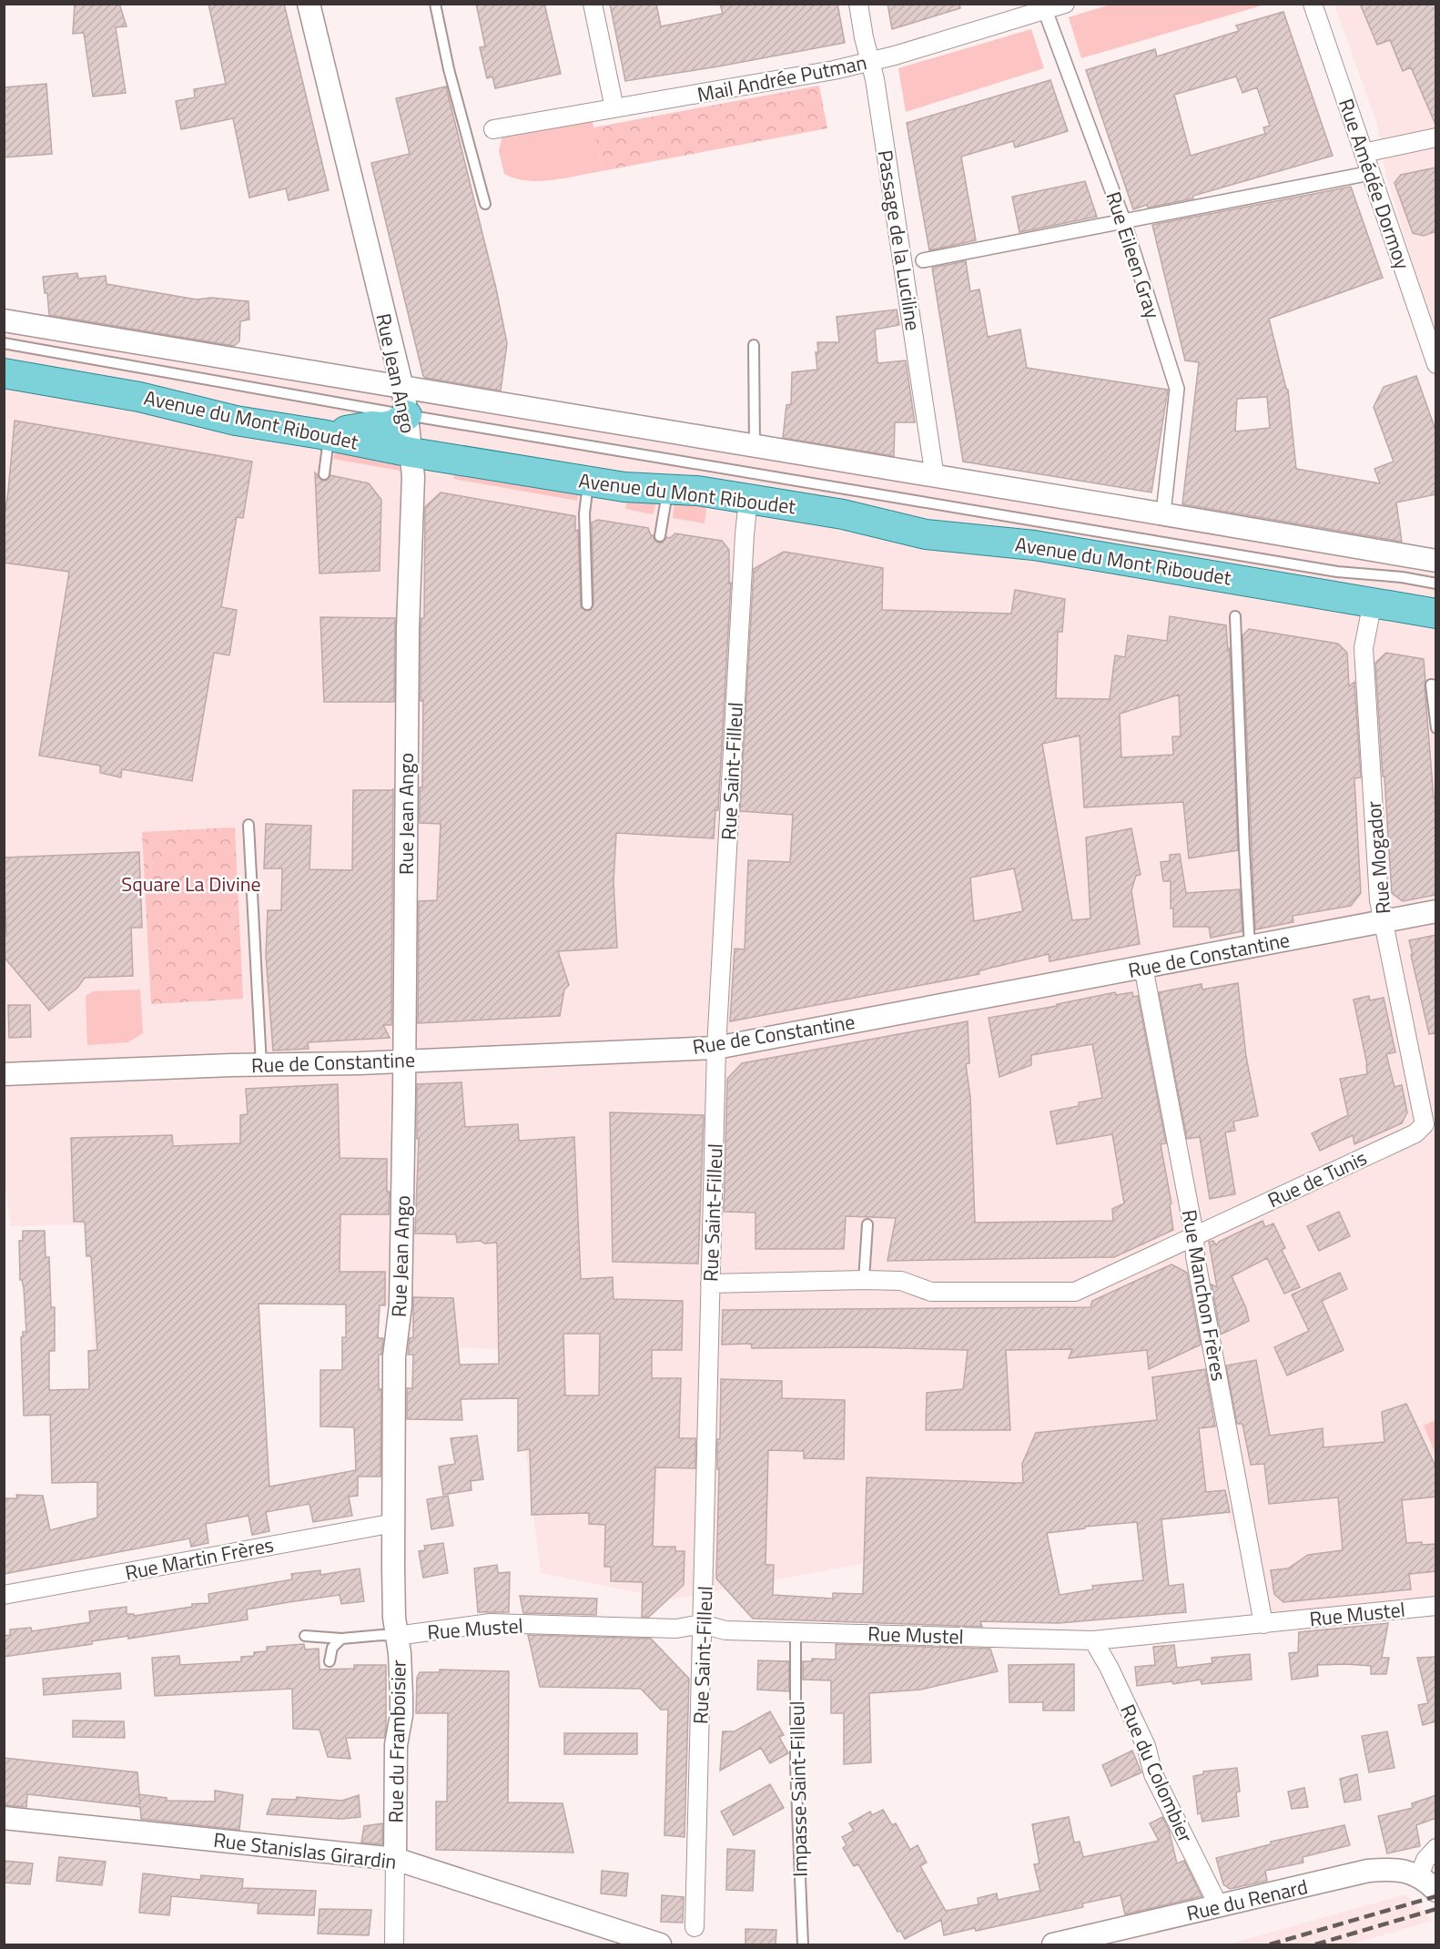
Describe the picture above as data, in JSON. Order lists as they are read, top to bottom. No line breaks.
{"streets":{"main road":["Avenue du Mont Riboudet"],"street":["Mail Andrée Putman","Rue Amédée Dormoy","Passage de la Luciline","Rue Eileen Gray","Rue Jean Ango","Rue Saint-Filleul","Rue Mogador","Rue de Constantine","Rue de Tunis","Rue Manchon Frères","Rue Martin Frères","Rue Mustel","Rue du Framboisier","Rue du Colombier","Rue Stanislas Girardin","Rue du Renard"],"lane":["Impasse Saint-Filleul"]},"crossings":[["Mail Andrée Putman","Passage de la Luciline"],["Mail Andrée Putman","Rue Eileen Gray"],["Rue Jean Ango","Avenue du Mont Riboudet"],["Rue Jean Ango","Rue de Constantine"],["Rue Jean Ango","Rue Martin Frères"],["Rue Jean Ango","Rue Mustel"],["Rue Jean Ango","Rue du Framboisier"],["Avenue du Mont Riboudet","Rue Saint-Filleul"],["Avenue du Mont Riboudet","Rue Mogador"],["Rue Saint-Filleul","Rue de Constantine"],["Rue Saint-Filleul","Rue Mustel"],["Rue Mogador","Rue de Constantine"],["Rue Mogador","Rue de Tunis"],["Rue de Constantine","Rue Manchon Frères"],["Rue de Tunis","Rue Manchon Frères"],["Rue Manchon Frères","Rue Mustel"],["Rue Mustel","Rue du Framboisier"],["Rue Mustel","Rue du Colombier"],["Rue Mustel","Impasse Saint-Filleul"],["Rue du Framboisier","Rue Stanislas Girardin"],["Rue du Colombier","Rue du Renard"]],"parks":["Square La Divine"]}
